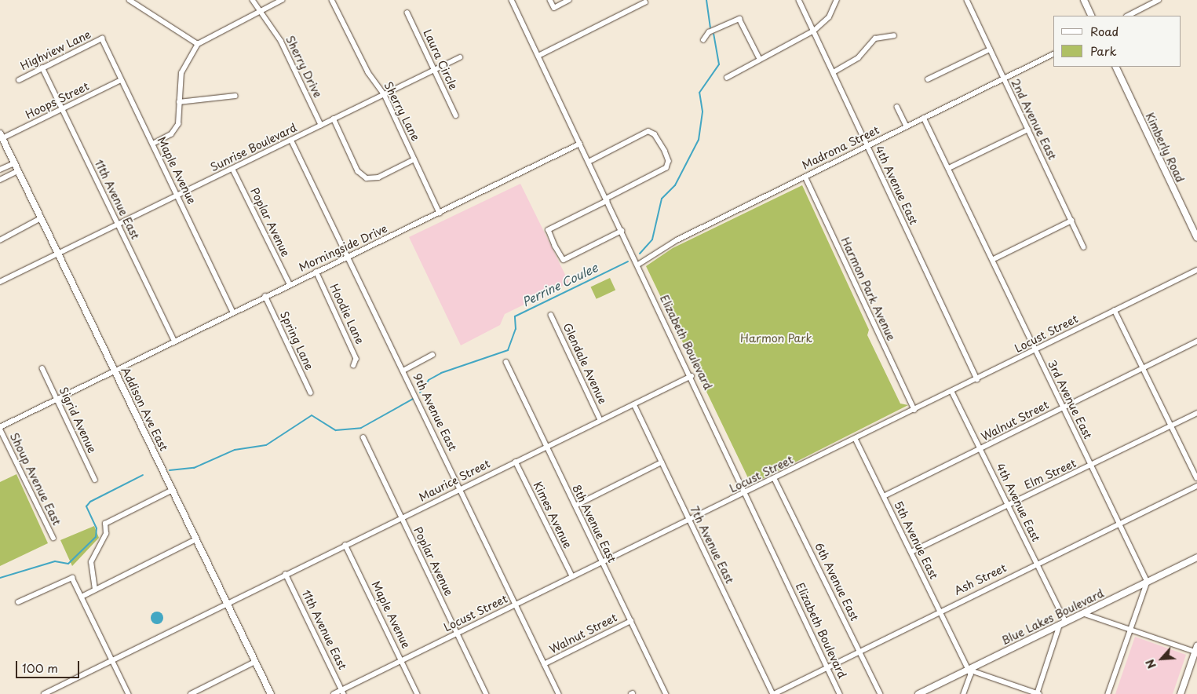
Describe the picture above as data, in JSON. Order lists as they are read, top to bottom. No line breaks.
{"streets":{"main road":["Kimberly Road","Addison Ave East","Blue Lakes Boulevard"],"street":["Highview Lane","Laura Circle","Sherry Drive","Hoops Street","Sherry Lane","2nd Avenue East","Sunrise Boulevard","Madrona Street","Maple Avenue","4th Avenue East","11th Avenue East","Poplar Avenue","Morningside Drive","Harmon Park Avenue","Hoodie Lane","Locust Street","Spring Lane","Elizabeth Boulevard","Glendale Avenue","3rd Avenue East","9th Avenue East","Sigrid Avenue","Walnut Street","Elm Street","Shoup Avenue East","Maurice Street","Kimes Avenue","8th Avenue East","5th Avenue East","7th Avenue East","Ash Street","6th Avenue East"]},"crossings":[["Highview Lane","Maple Avenue"],["Highview Lane","11th Avenue East"],["Laura Circle","Sunrise Boulevard"],["Sherry Drive","Sunrise Boulevard"],["Hoops Street","Maple Avenue"],["Hoops Street","11th Avenue East"],["Hoops Street","Addison Ave East"],["Sherry Lane","Sunrise Boulevard"],["Sherry Lane","Morningside Drive"],["2nd Avenue East","Madrona Street"],["Sunrise Boulevard","Maple Avenue"],["Sunrise Boulevard","11th Avenue East"],["Sunrise Boulevard","Poplar Avenue"],["Sunrise Boulevard","Addison Ave East"],["Sunrise Boulevard","9th Avenue East"],["Madrona Street","4th Avenue East"],["Madrona Street","Harmon Park Avenue"],["Madrona Street","Elizabeth Boulevard"],["Madrona Street","3rd Avenue East"],["Maple Avenue","Morningside Drive"],["Maple Avenue","Locust Street"],["Maple Avenue","Maurice Street"],["4th Avenue East","Locust Street"],["4th Avenue East","Walnut Street"],["4th Avenue East","Elm Street"],["4th Avenue East","Ash Street"],["4th Avenue East","Blue Lakes Boulevard"],["11th Avenue East","Morningside Drive"],["11th Avenue East","Locust Street"],["11th Avenue East","Maurice Street"],["Poplar Avenue","Morningside Drive"],["Poplar Avenue","Locust Street"],["Poplar Avenue","Maurice Street"],["Morningside Drive","Hoodie Lane"],["Morningside Drive","Spring Lane"],["Morningside Drive","Elizabeth Boulevard"],["Morningside Drive","Addison Ave East"],["Morningside Drive","9th Avenue East"],["Morningside Drive","Sigrid Avenue"],["Morningside Drive","Shoup Avenue East"],["Harmon Park Avenue","Locust Street"],["Locust Street","Elizabeth Boulevard"],["Locust Street","3rd Avenue East"],["Locust Street","9th Avenue East"],["Locust Street","Kimes Avenue"],["Locust Street","8th Avenue East"],["Locust Street","5th Avenue East"],["Locust Street","7th Avenue East"],["Locust Street","6th Avenue East"],["Elizabeth Boulevard","Maurice Street"],["Elizabeth Boulevard","Ash Street"],["Glendale Avenue","Maurice Street"],["3rd Avenue East","Walnut Street"],["3rd Avenue East","Elm Street"],["3rd Avenue East","Ash Street"],["3rd Avenue East","Blue Lakes Boulevard"],["Addison Ave East","Maurice Street"],["9th Avenue East","Walnut Street"],["9th Avenue East","Maurice Street"],["Walnut Street","8th Avenue East"],["Walnut Street","5th Avenue East"],["Elm Street","5th Avenue East"],["Maurice Street","Kimes Avenue"],["Maurice Street","8th Avenue East"],["Maurice Street","7th Avenue East"],["5th Avenue East","Ash Street"],["5th Avenue East","Blue Lakes Boulevard"],["7th Avenue East","Ash Street"],["Ash Street","6th Avenue East"]],"water":["Perrine Coulee"],"parks":["Harmon Park"],"legend":["Road","Park"],"scale_bar":"100 m","north":"bottom left"}
